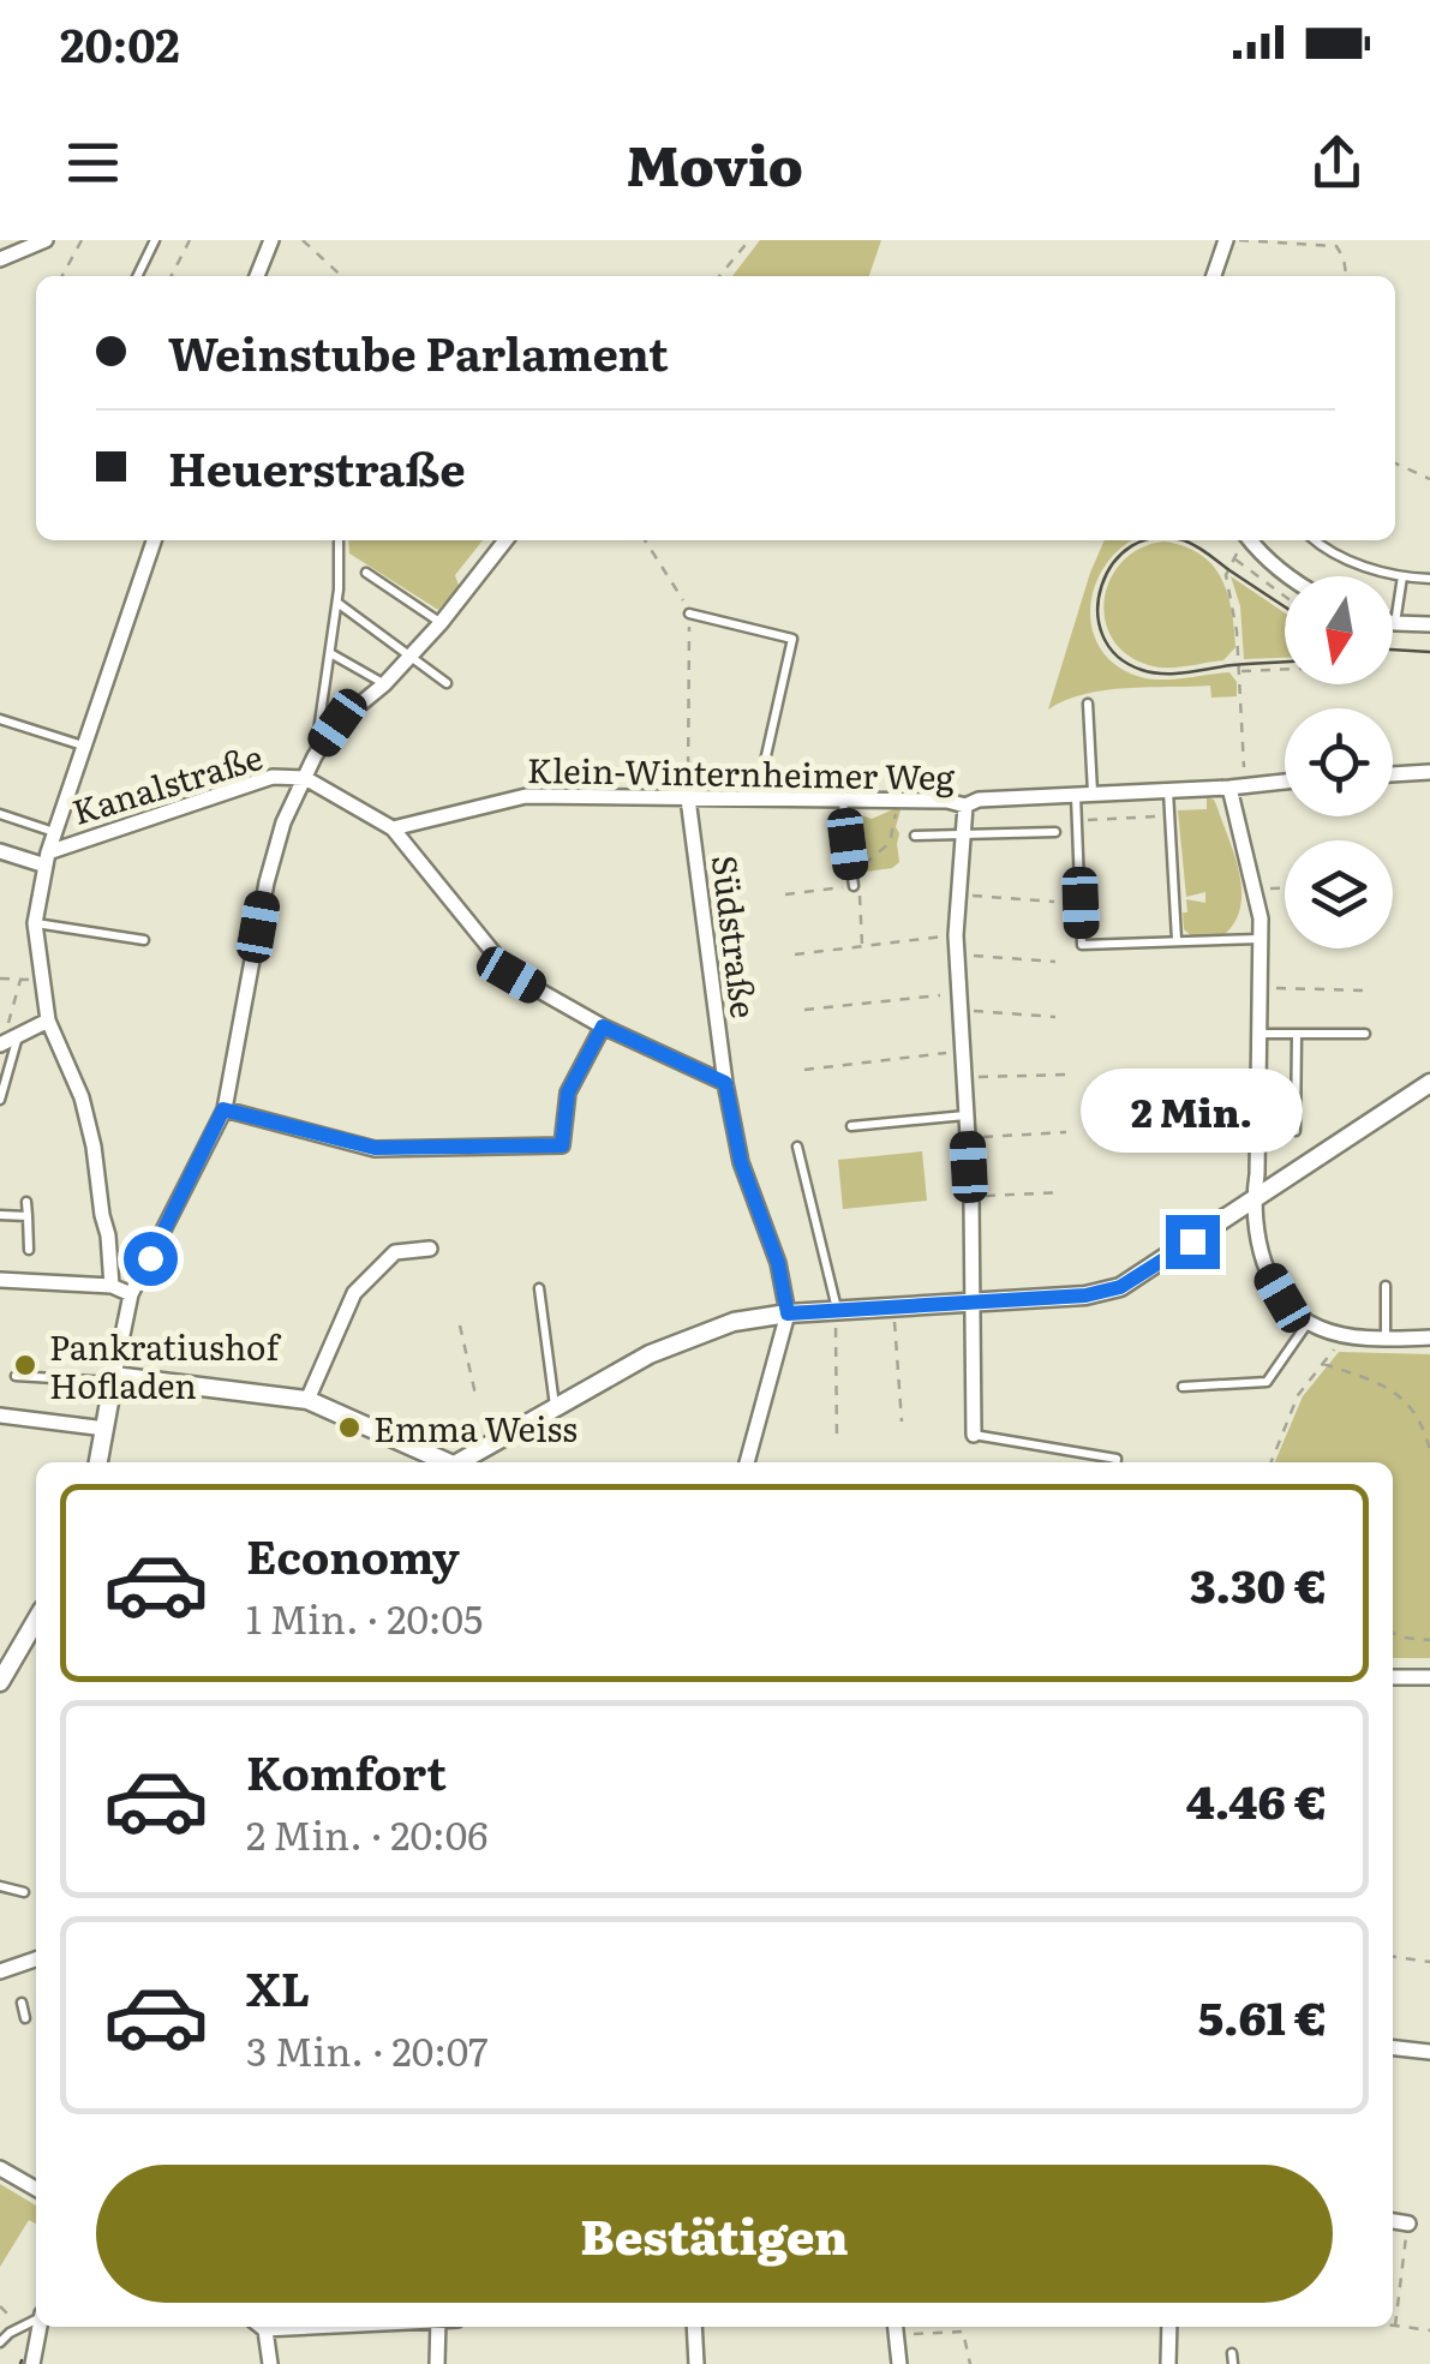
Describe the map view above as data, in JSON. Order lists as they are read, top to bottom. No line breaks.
{"streets":{"street":["Klein-Winternheimer Weg","Kanalstraße","Südstraße"]},"crossings":[["Klein-Winternheimer Weg","Südstraße"]],"places":["Pankratiushof Hofladen","Emma Weiss"],"north":"bottom","page":{"status":"20:02","header":"Movio","banner":["Weinstube Parlament","Heuerstraße"],"bubble":"2 Min.","list":[{"name":"Economy","note":"1 Min. · 20:05","value":"3.30 €"},{"name":"Komfort","note":"2 Min. · 20:06","value":"4.46 €"},{"name":"XL","note":"3 Min. · 20:07","value":"5.61 €"}],"buttons":"Bestätigen"}}
